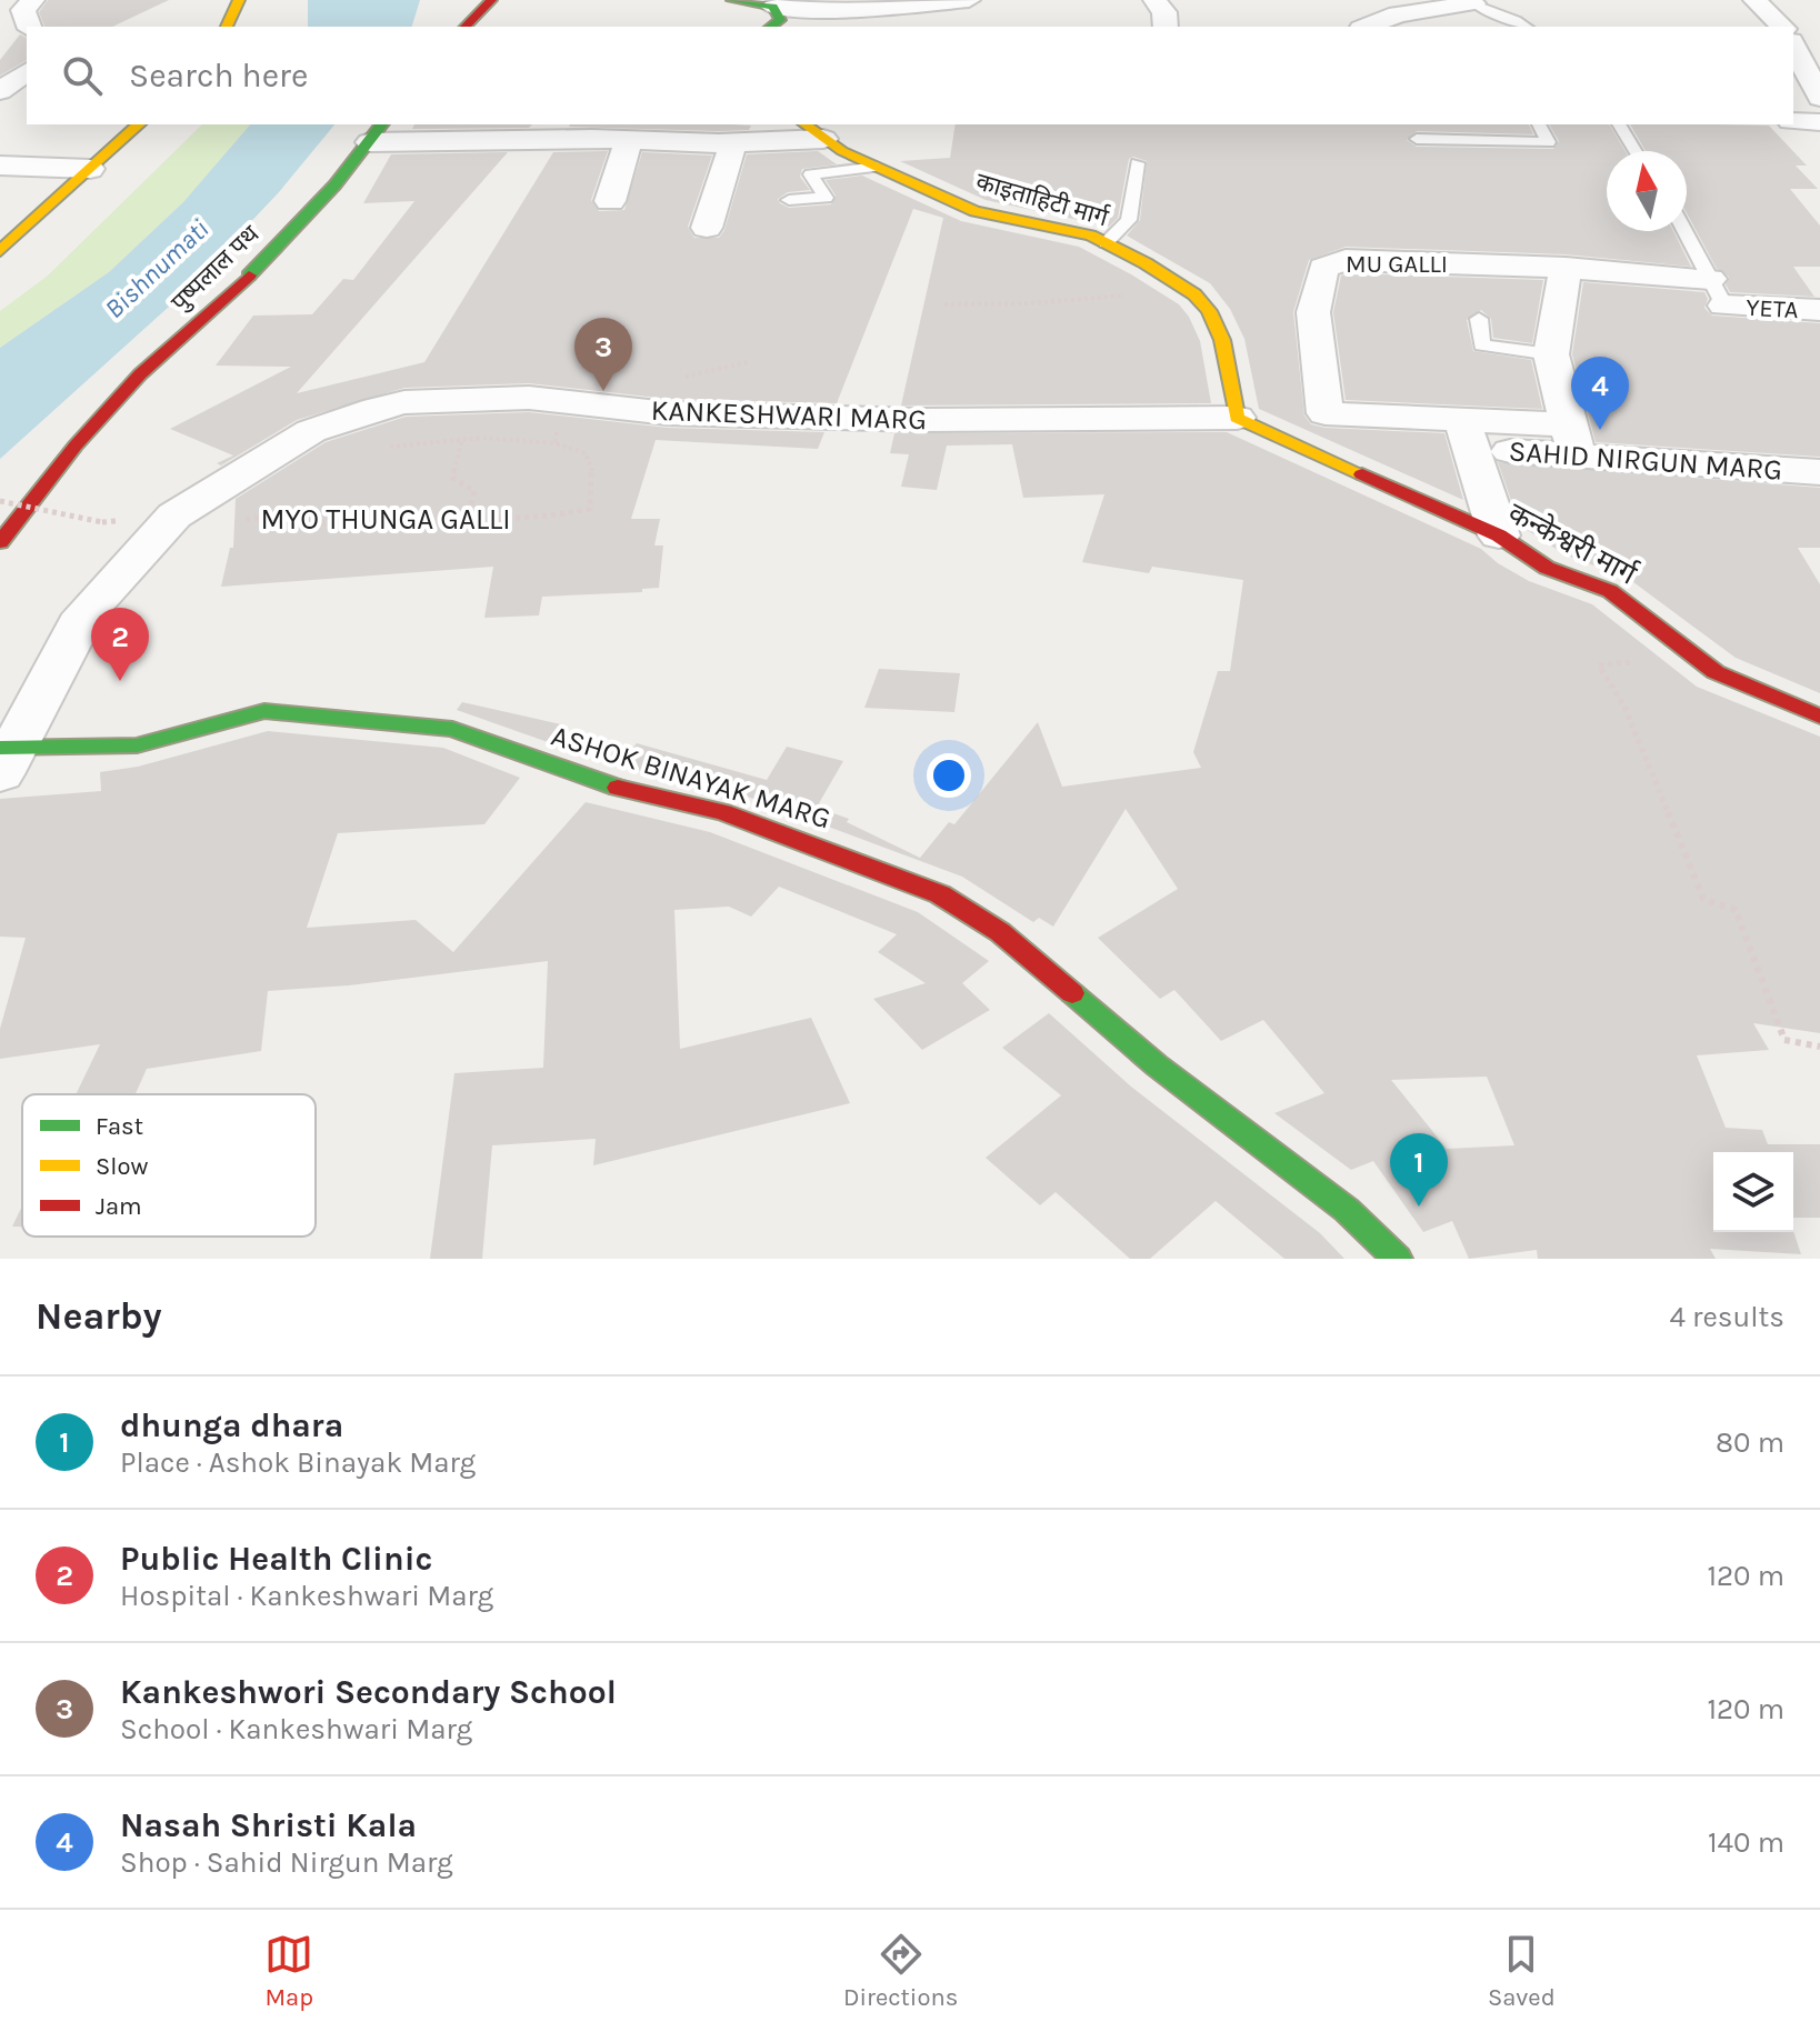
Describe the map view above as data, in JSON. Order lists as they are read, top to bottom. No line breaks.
{"streets":{"street":["काइताहिटी मार्ग","MU GALLI","पुष्पलाल पथ","YETA","KANKESHWARI MARG","SAHID NIRGUN MARG","कन्केश्वरी मार्ग","ASHOK BINAYAK MARG"],"path":["MYO THUNGA GALLI"]},"crossings":[["काइताहिटी मार्ग","KANKESHWARI MARG"],["काइताहिटी मार्ग","कन्केश्वरी मार्ग"],["MU GALLI","YETA"],["MU GALLI","SAHID NIRGUN MARG"],["KANKESHWARI MARG","MYO THUNGA GALLI"],["KANKESHWARI MARG","कन्केश्वरी मार्ग"],["KANKESHWARI MARG","ASHOK BINAYAK MARG"]],"water":["Bishnumati"],"legend":["Fast","Slow","Jam"],"north":"top","page":{"search":"Search here","pins":["3","4","2","1"],"heading":["Nearby","4 results"],"list":[{"mark":"1","name":"dhunga dhara","note":"Place · Ashok Binayak Marg","value":"80 m"},{"mark":"2","name":"Public Health Clinic","note":"Hospital · Kankeshwari Marg","value":"120 m"},{"mark":"3","name":"Kankeshwori Secondary School","note":"School · Kankeshwari Marg","value":"120 m"},{"mark":"4","name":"Nasah Shristi Kala","note":"Shop · Sahid Nirgun Marg","value":"140 m"}],"nav":["Map","Directions","Saved"]}}
